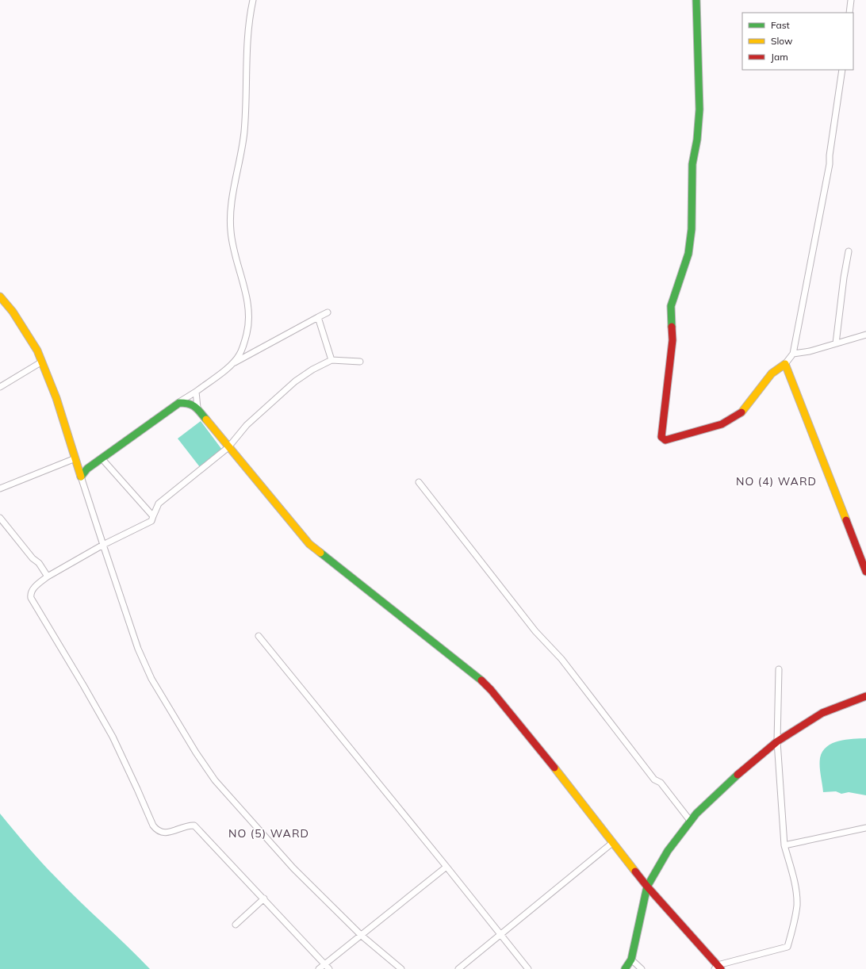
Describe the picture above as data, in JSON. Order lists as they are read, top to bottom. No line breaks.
{"districts":["NO (4) WARD","NO (5) WARD"],"legend":["Fast","Slow","Jam"]}
